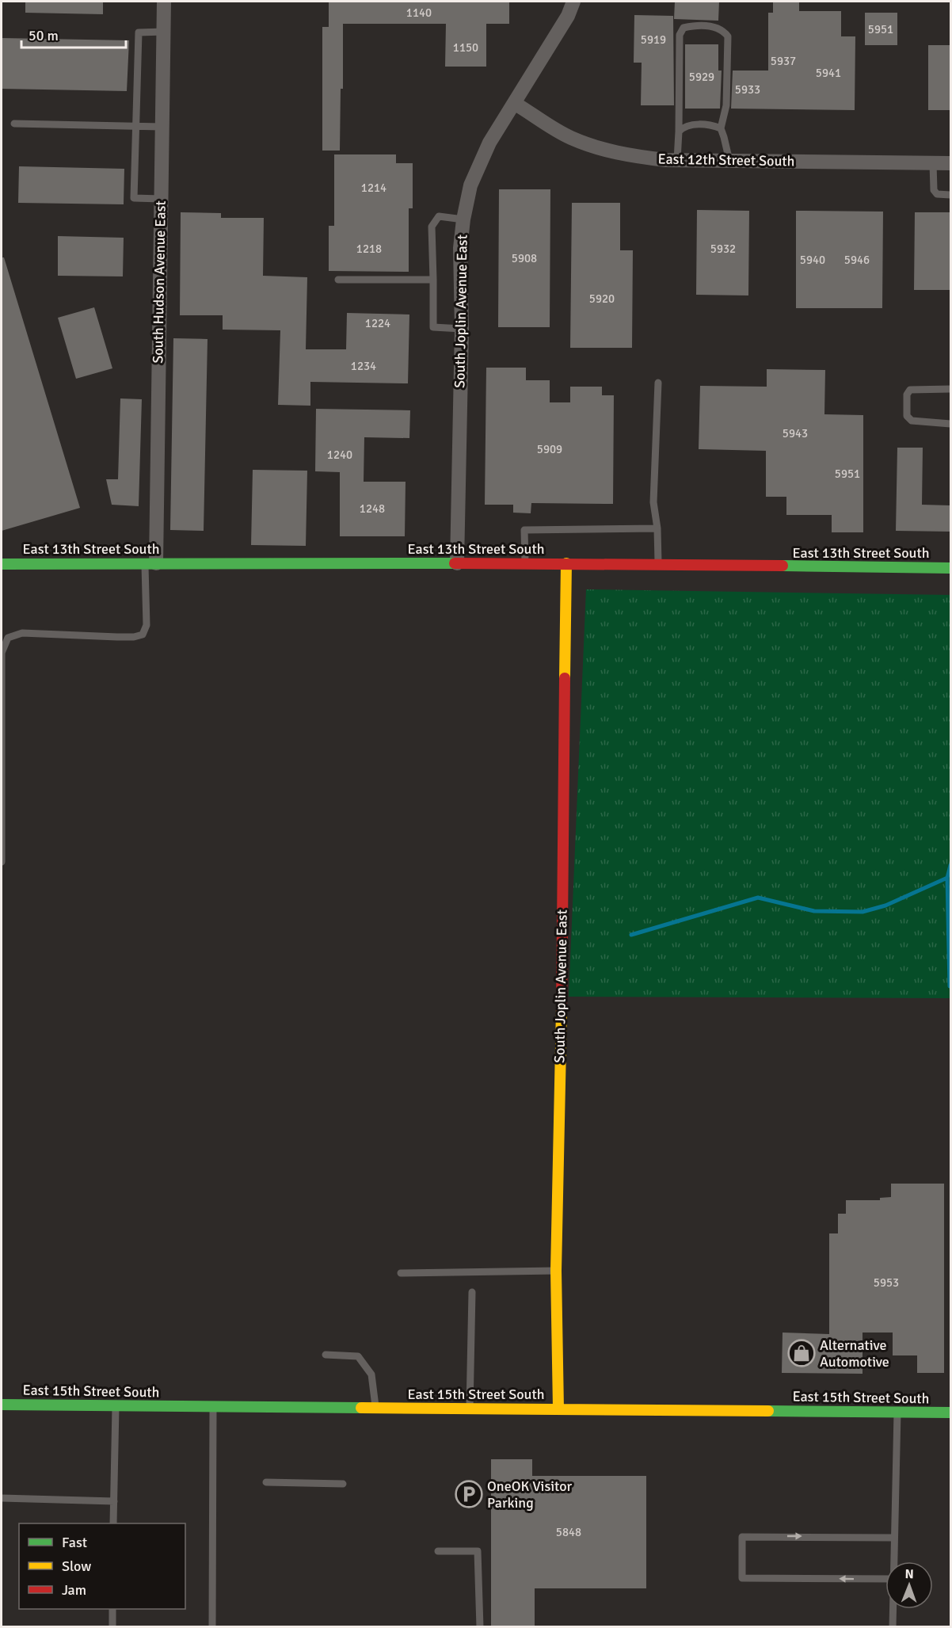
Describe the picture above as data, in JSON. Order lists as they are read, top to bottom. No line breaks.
{"streets":{"street":["East 12th Street South","South Hudson Avenue East","South Joplin Avenue East","East 13th Street South","East 15th Street South"]},"crossings":[["East 12th Street South","South Joplin Avenue East"],["South Hudson Avenue East","East 13th Street South"],["South Joplin Avenue East","East 13th Street South"],["South Joplin Avenue East","East 15th Street South"]],"places":{"shop":["Alternative Automotive"],"parking":["OneOK Visitor Parking"]},"house_numbers":["1140","5951","5919","1150","5937","5941","5929","5933","1214","1218","5932","5908","5940","5946","5920","1224","1234","5943","5909","1240","5951","1248","5953","5848"],"legend":["Fast","Slow","Jam"],"scale_bar":"50 m","north":"top"}
